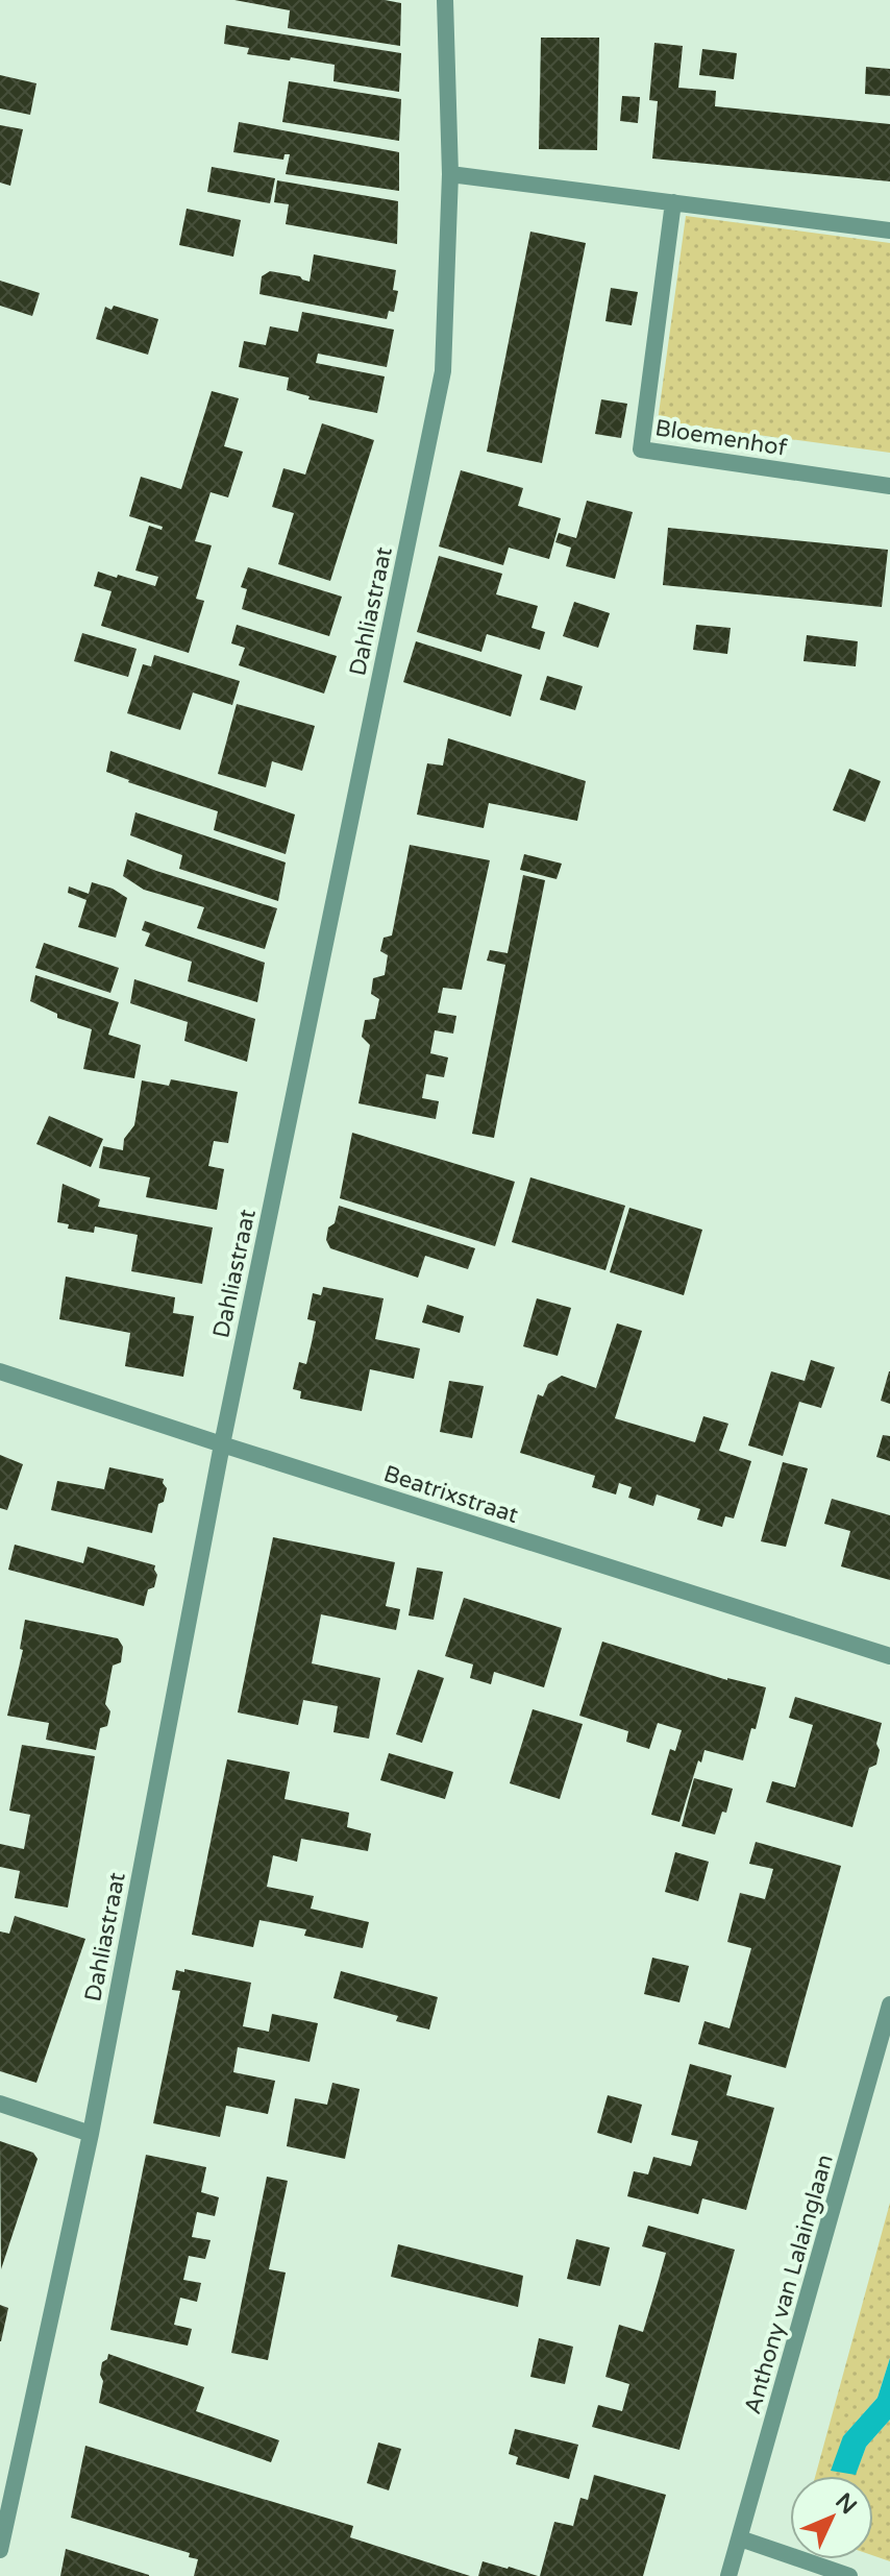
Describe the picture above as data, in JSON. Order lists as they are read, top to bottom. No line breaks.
{"streets":{"street":["Bloemenhof","Dahliastraat","Beatrixstraat","Anthony van Lalainglaan"]},"crossings":[["Dahliastraat","Beatrixstraat"]],"north":"top right"}
